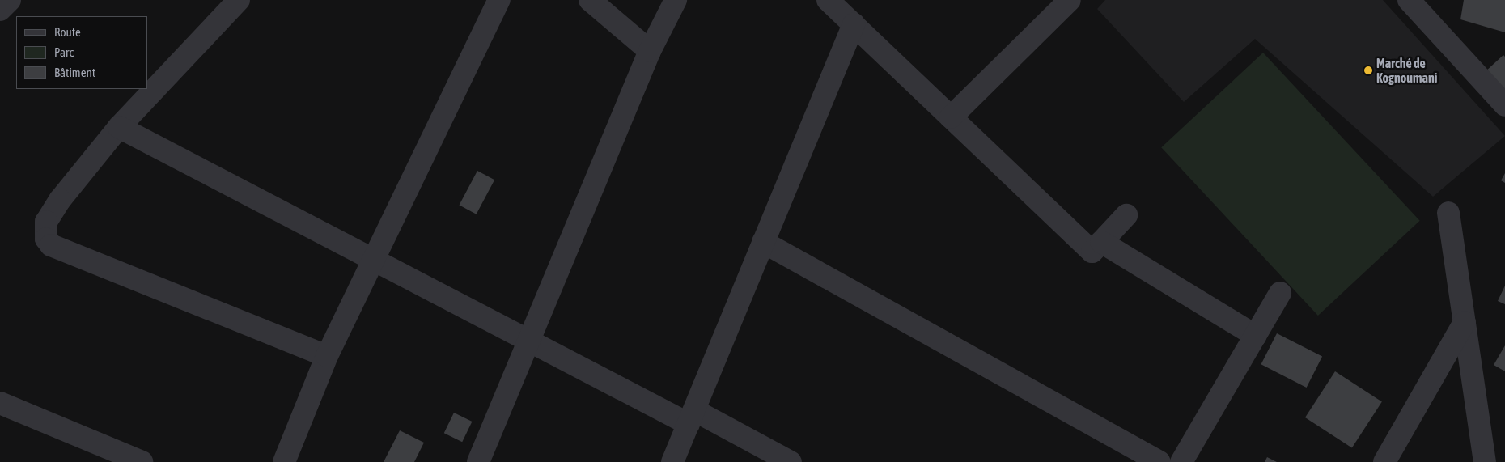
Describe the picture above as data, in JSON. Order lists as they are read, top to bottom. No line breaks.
{"places":["Marché de Kognoumani"],"legend":["Route","Parc","Bâtiment"]}
